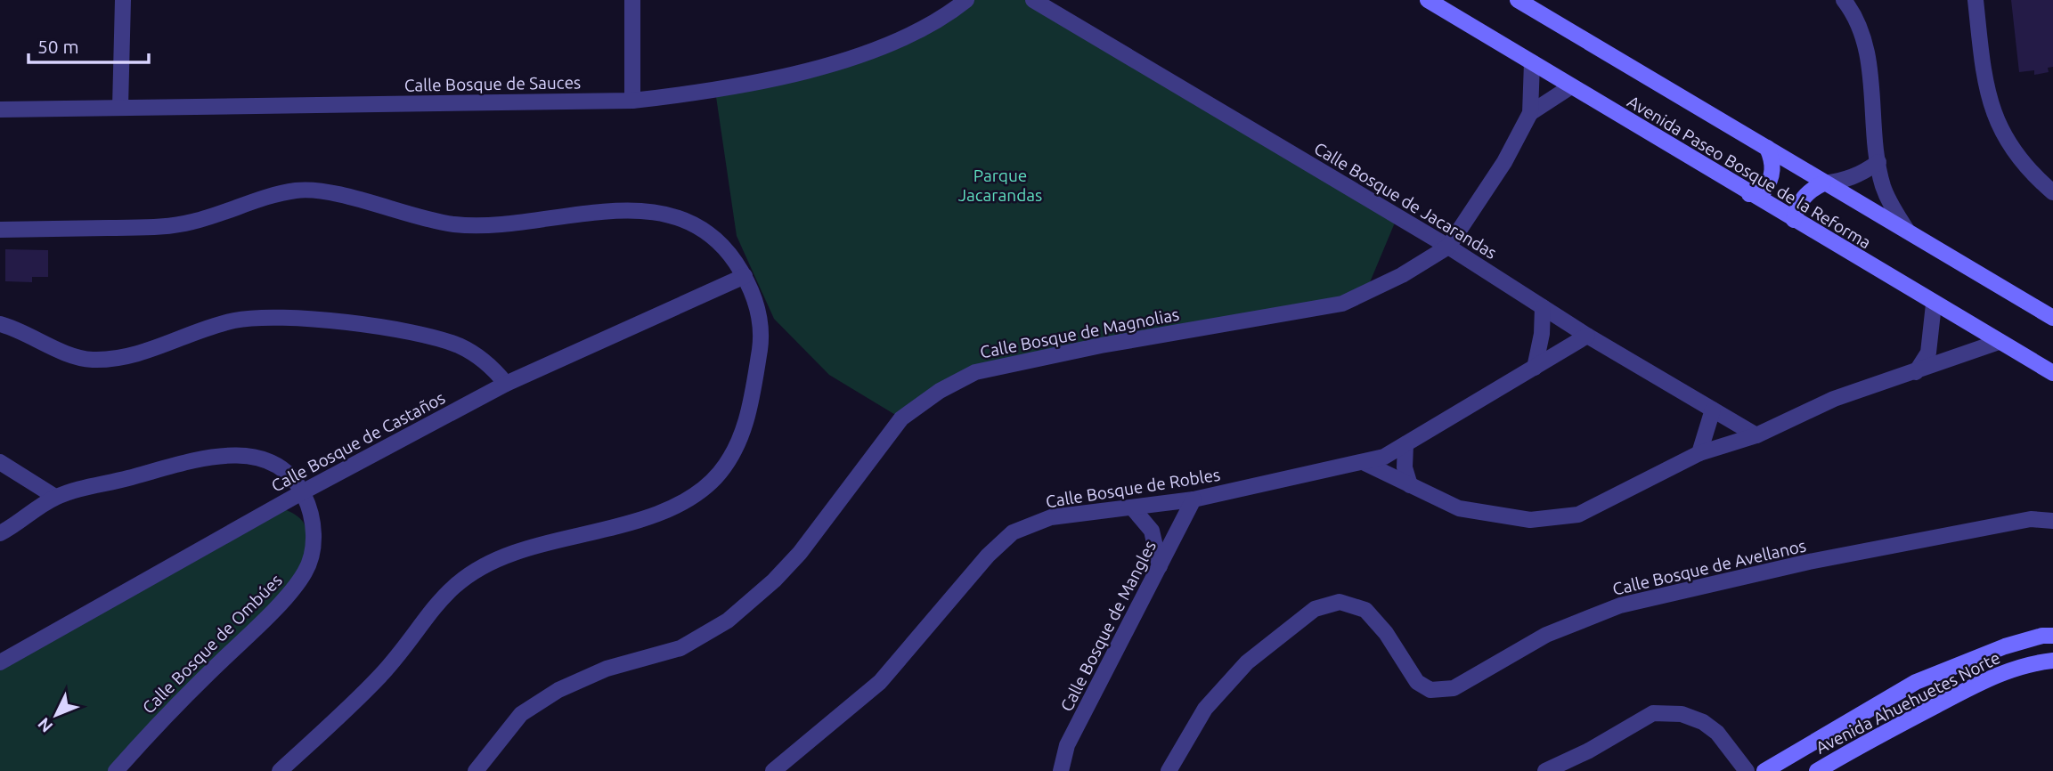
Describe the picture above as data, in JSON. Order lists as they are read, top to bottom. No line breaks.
{"streets":{"main road":["Avenida Paseo Bosque de la Reforma","Avenida Ahuehuetes Norte"],"street":["Calle Bosque de Sauces","Calle Bosque de Jacarandas","Calle Bosque de Magnolias","Calle Bosque de Castaños","Calle Bosque de Robles","Calle Bosque de Avellanos","Calle Bosque de Mangles","Calle Bosque de Ombúes"]},"crossings":[["Avenida Paseo Bosque de la Reforma","Calle Bosque de Magnolias"],["Calle Bosque de Jacarandas","Calle Bosque de Magnolias"],["Calle Bosque de Jacarandas","Calle Bosque de Robles"],["Calle Bosque de Castaños","Calle Bosque de Ombúes"],["Calle Bosque de Robles","Calle Bosque de Mangles"]],"parks":["Parque Jacarandas"],"scale_bar":"50 m","north":"bottom left"}
